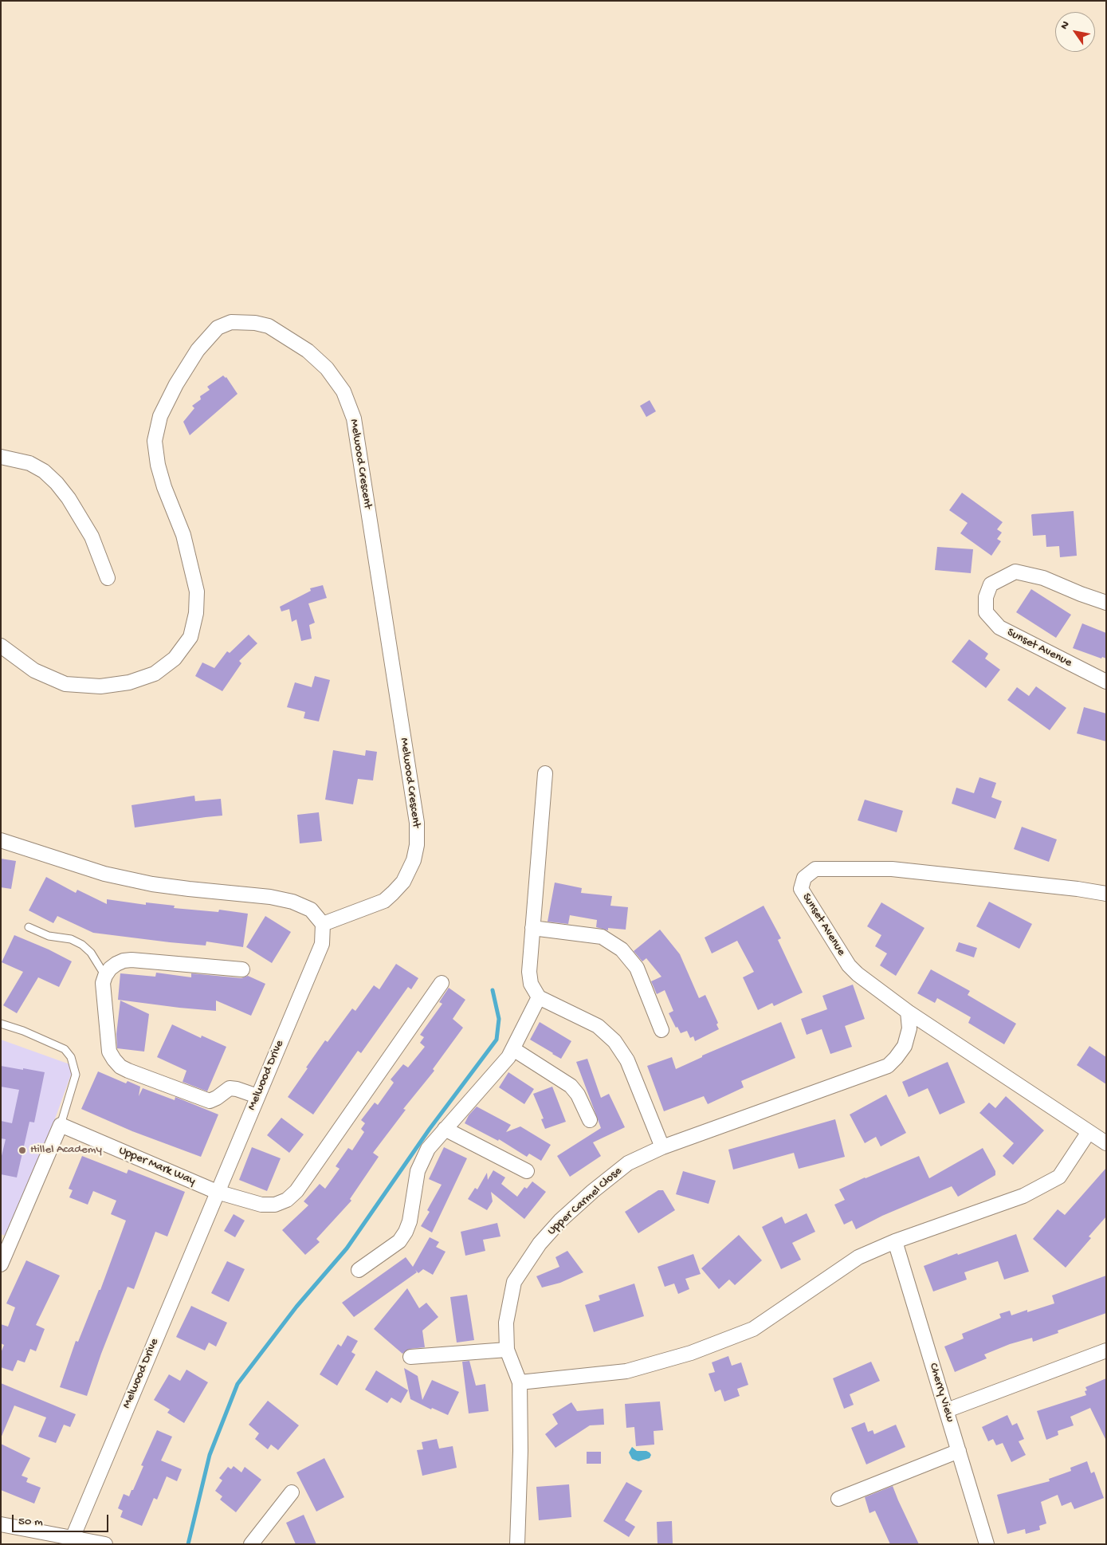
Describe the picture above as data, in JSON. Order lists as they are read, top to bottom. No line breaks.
{"streets":{"street":["Melwood Crescent","Sunset Avenue","Melwood Drive","Upper Mark Way","Upper Carmel Close","Cherry View"]},"crossings":[["Melwood Crescent","Melwood Drive"],["Sunset Avenue","Upper Carmel Close"],["Melwood Drive","Upper Mark Way"]],"places":["Hillel Academy"],"scale_bar":"50 m","north":"top left"}
